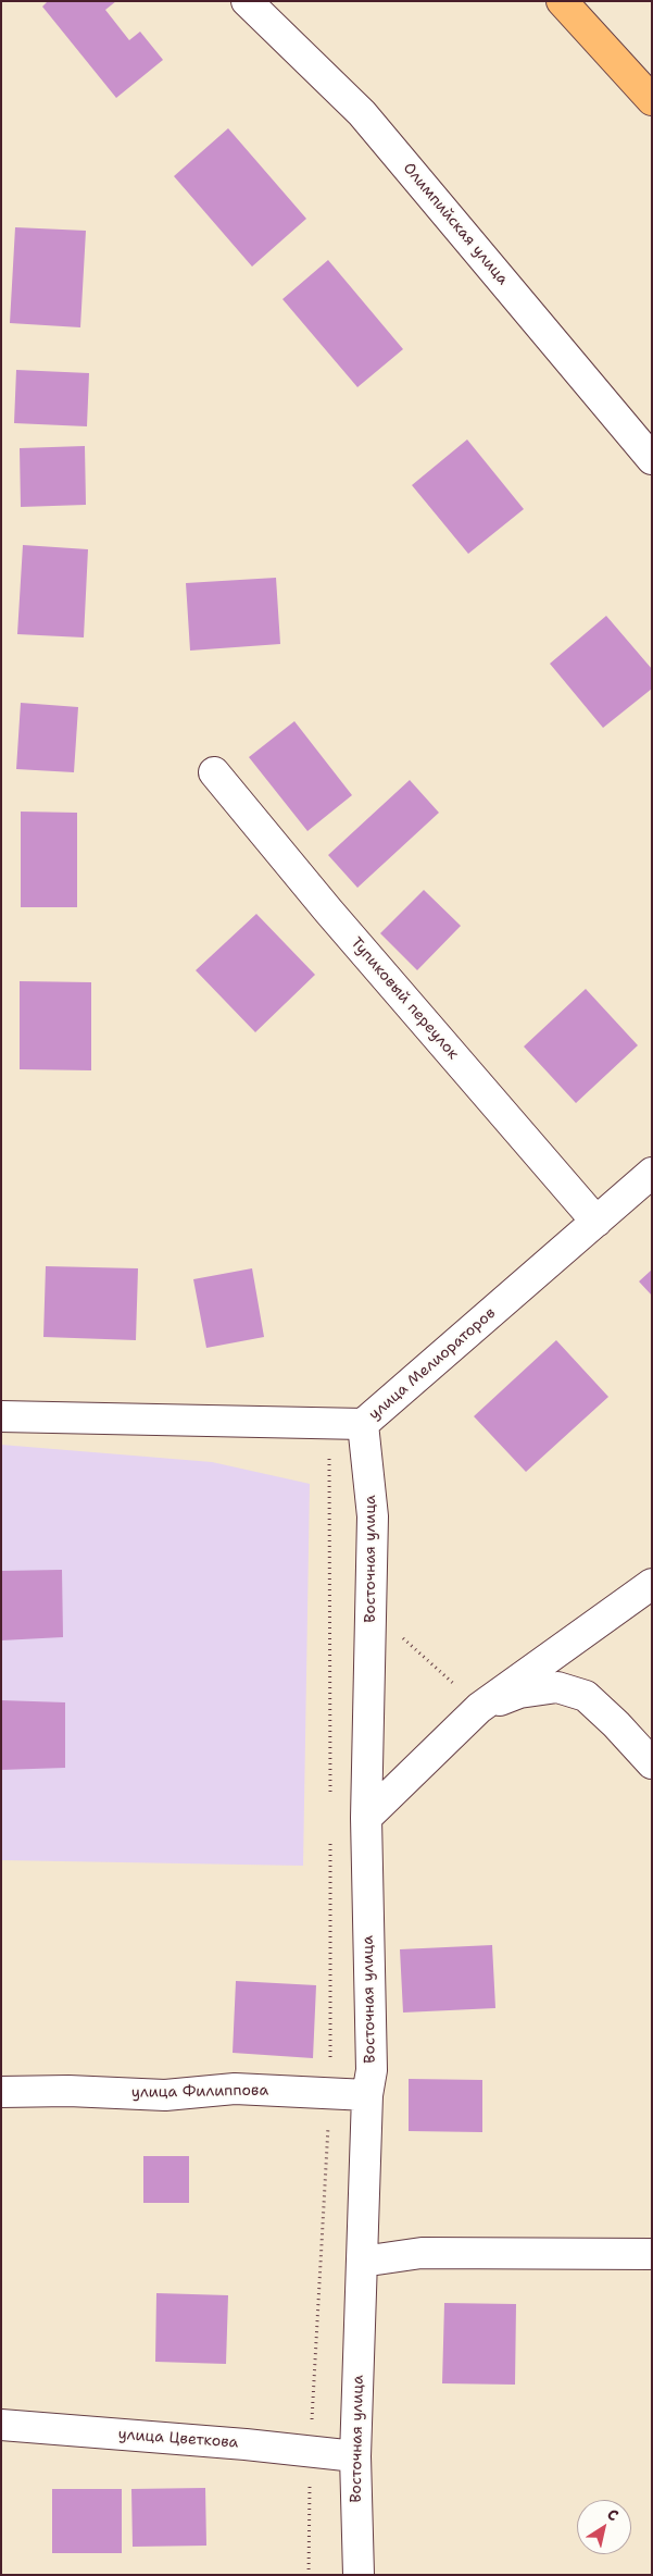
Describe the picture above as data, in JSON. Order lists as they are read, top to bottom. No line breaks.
{"streets":{"street":["Олимпийская улица","Тупиковый переулок","улица Мелиораторов","Восточная улица","улица Филиппова","улица Цветкова"]},"crossings":[["Тупиковый переулок","улица Мелиораторов"],["улица Мелиораторов","Восточная улица"],["Восточная улица","улица Филиппова"],["Восточная улица","улица Цветкова"]],"north":"top right"}
